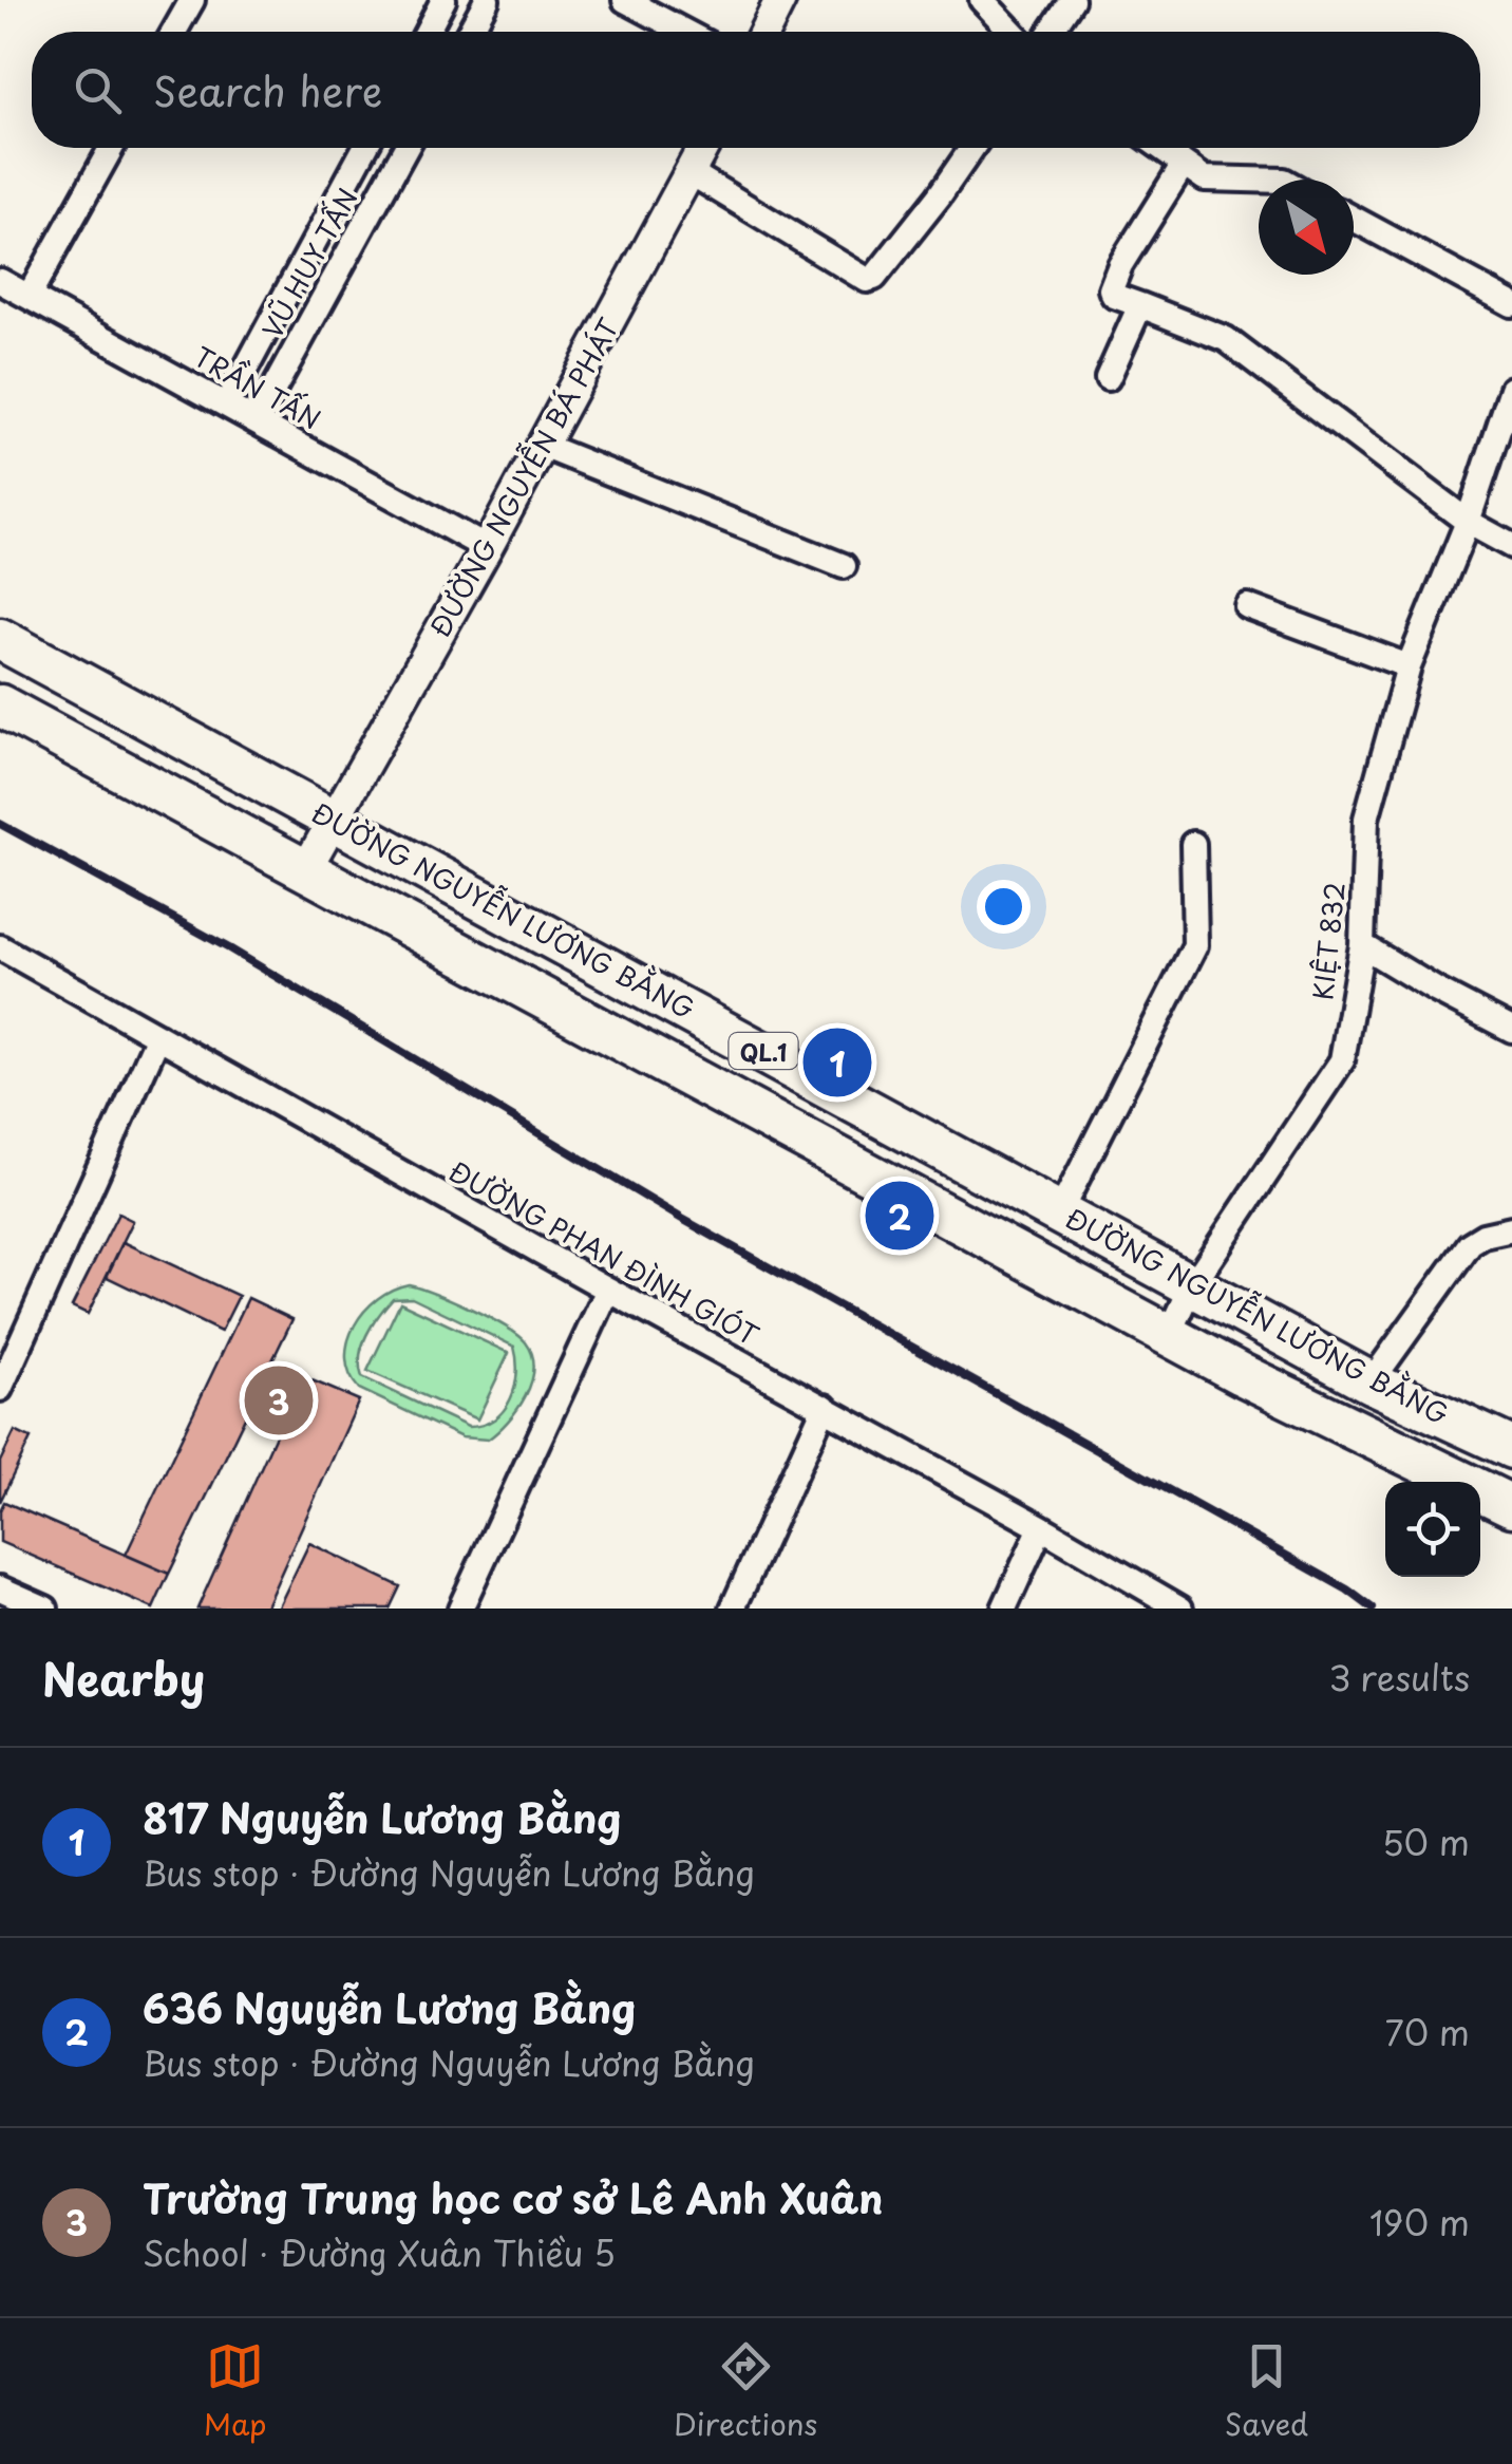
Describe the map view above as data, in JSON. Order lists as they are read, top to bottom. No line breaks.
{"streets":{"highway":["ĐƯỜNG NGUYỄN LƯƠNG BẰNG","QL.1"],"street":["VŨ HUY TẤN","TRẦN TẤN","ĐƯỜNG NGUYỄN BÁ PHÁT","KIỆT 832","ĐƯỜNG PHAN ĐÌNH GIÓT"]},"crossings":[["VŨ HUY TẤN","TRẦN TẤN"],["TRẦN TẤN","ĐƯỜNG NGUYỄN BÁ PHÁT"],["ĐƯỜNG NGUYỄN BÁ PHÁT","ĐƯỜNG NGUYỄN LƯƠNG BẰNG"],["ĐƯỜNG NGUYỄN LƯƠNG BẰNG","KIỆT 832"]],"north":"bottom right","page":{"search":"Search here","pins":["1","2","3"],"heading":["Nearby","3 results"],"list":[{"mark":"1","name":"817 Nguyễn Lương Bằng","note":"Bus stop · Đường Nguyễn Lương Bằng","value":"50 m"},{"mark":"2","name":"636 Nguyễn Lương Bằng","note":"Bus stop · Đường Nguyễn Lương Bằng","value":"70 m"},{"mark":"3","name":"Trường Trung học cơ sở Lê Anh Xuân","note":"School · Đường Xuân Thiều 5","value":"190 m"}],"nav":["Map","Directions","Saved"]}}
